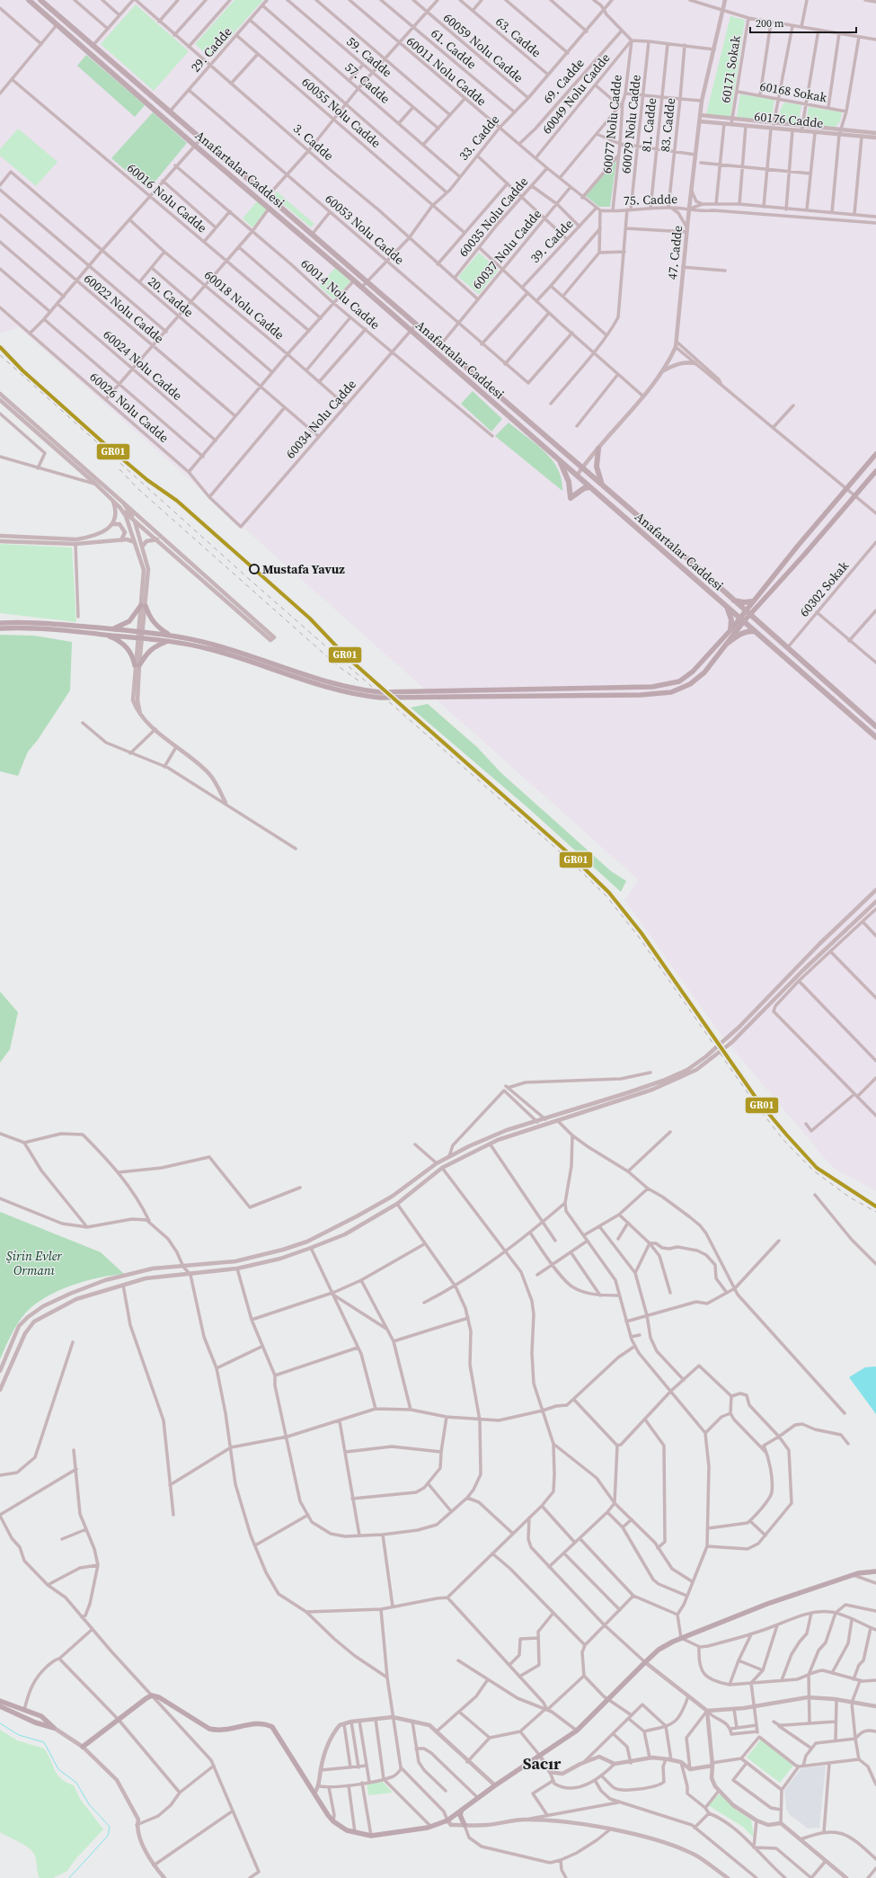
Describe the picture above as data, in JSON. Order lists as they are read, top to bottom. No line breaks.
{"streets":{"main road":["Anafartalar Caddesi"],"street":["63. Cadde","60059 Nolu Cadde","61. Cadde","29. Cadde","59. Cadde","60171 Sokak","60011 Nolu Cadde","69. Cadde","57. Cadde","60168 Sokak","60049 Nolu Cadde","60055 Nolu Cadde","60176 Cadde","60077 Nolu Cadde","60079 Nolu Cadde","81. Cadde","83. Cadde","33. Cadde","3. Cadde","60016 Nolu Cadde","75. Cadde","60035 Nolu Cadde","60053 Nolu Cadde","39. Cadde","60037 Nolu Cadde","47. Cadde","60014 Nolu Cadde","20. Cadde","60018 Nolu Cadde","60022 Nolu Cadde","60024 Nolu Cadde","60026 Nolu Cadde","60034 Nolu Cadde","60302 Sokak"]},"crossings":[["63. Cadde","33. Cadde"],["60059 Nolu Cadde","33. Cadde"],["61. Cadde","33. Cadde"],["29. Cadde","57. Cadde"],["29. Cadde","60055 Nolu Cadde"],["29. Cadde","3. Cadde"],["29. Cadde","Anafartalar Caddesi"],["29. Cadde","60053 Nolu Cadde"],["60171 Sokak","60168 Sokak"],["60171 Sokak","60176 Cadde"],["60011 Nolu Cadde","69. Cadde"],["60011 Nolu Cadde","60049 Nolu Cadde"],["60011 Nolu Cadde","33. Cadde"],["60011 Nolu Cadde","75. Cadde"],["60011 Nolu Cadde","60035 Nolu Cadde"],["60011 Nolu Cadde","39. Cadde"],["60011 Nolu Cadde","60037 Nolu Cadde"],["57. Cadde","33. Cadde"],["60049 Nolu Cadde","60077 Nolu Cadde"],["60055 Nolu Cadde","33. Cadde"],["60176 Cadde","47. Cadde"],["60077 Nolu Cadde","75. Cadde"],["60079 Nolu Cadde","75. Cadde"],["81. Cadde","75. Cadde"],["83. Cadde","75. Cadde"],["33. Cadde","3. Cadde"],["33. Cadde","Anafartalar Caddesi"],["33. Cadde","60053 Nolu Cadde"],["3. Cadde","60035 Nolu Cadde"],["3. Cadde","60037 Nolu Cadde"],["Anafartalar Caddesi","60037 Nolu Cadde"],["Anafartalar Caddesi","47. Cadde"],["Anafartalar Caddesi","60034 Nolu Cadde"],["Anafartalar Caddesi","60302 Sokak"],["75. Cadde","47. Cadde"],["60053 Nolu Cadde","60037 Nolu Cadde"],["60014 Nolu Cadde","60034 Nolu Cadde"],["20. Cadde","60034 Nolu Cadde"],["60018 Nolu Cadde","60034 Nolu Cadde"],["60026 Nolu Cadde","60034 Nolu Cadde"]],"districts":["Sacır"],"parks":["Şirin Evler Ormanı"],"places":["Mustafa Yavuz"],"lines":["transit line GR01"],"scale_bar":"200 m"}
